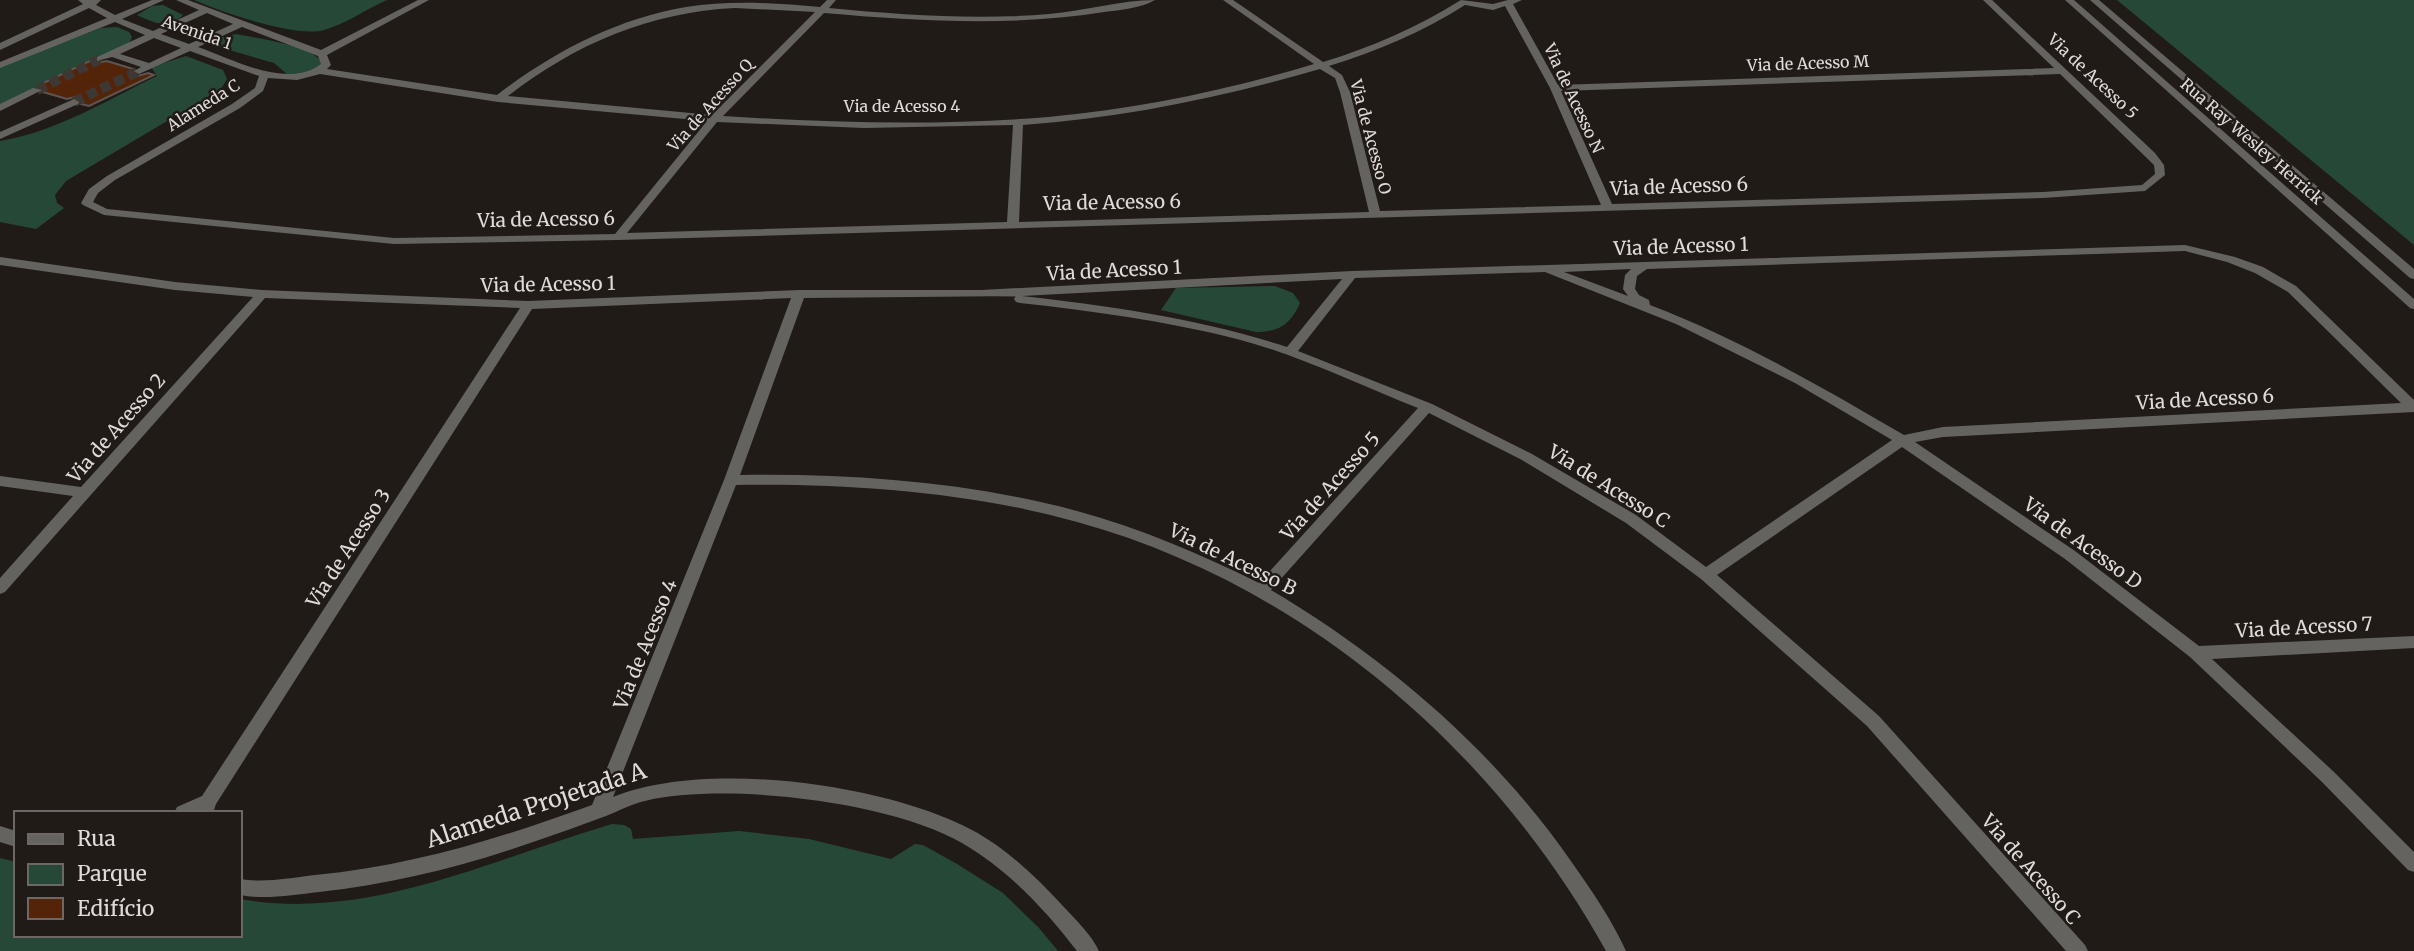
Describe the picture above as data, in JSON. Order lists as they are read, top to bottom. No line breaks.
{"streets":{"street":["Avenida 1","Via de Acesso M","Via de Acesso 5","Via de Acesso N","Alameda C","Via de Acesso Q","Via de Acesso 4","Via de Acesso O","Rua Ray Wesley Herrick","Via de Acesso 6","Via de Acesso 1","Via de Acesso 2","Via de Acesso C","Via de Acesso D","Via de Acesso 3","Via de Acesso B","Via de Acesso 7","Alameda Projetada A"]},"crossings":[["Avenida 1","Alameda C"],["Via de Acesso M","Via de Acesso 5"],["Via de Acesso M","Via de Acesso N"],["Via de Acesso 5","Via de Acesso 6"],["Via de Acesso 5","Via de Acesso C"],["Via de Acesso 5","Via de Acesso B"],["Via de Acesso N","Via de Acesso 6"],["Alameda C","Via de Acesso 4"],["Alameda C","Via de Acesso 6"],["Via de Acesso Q","Via de Acesso 4"],["Via de Acesso Q","Via de Acesso 6"],["Via de Acesso 4","Via de Acesso O"],["Via de Acesso 4","Via de Acesso 1"],["Via de Acesso 4","Via de Acesso B"],["Via de Acesso 4","Alameda Projetada A"],["Via de Acesso O","Via de Acesso 6"],["Via de Acesso 6","Via de Acesso 1"],["Via de Acesso 6","Via de Acesso C"],["Via de Acesso 6","Via de Acesso D"],["Via de Acesso 1","Via de Acesso 2"],["Via de Acesso 1","Via de Acesso C"],["Via de Acesso 1","Via de Acesso D"],["Via de Acesso 1","Via de Acesso 3"],["Via de Acesso D","Via de Acesso 7"]],"legend":["Rua","Parque","Edifício"]}
